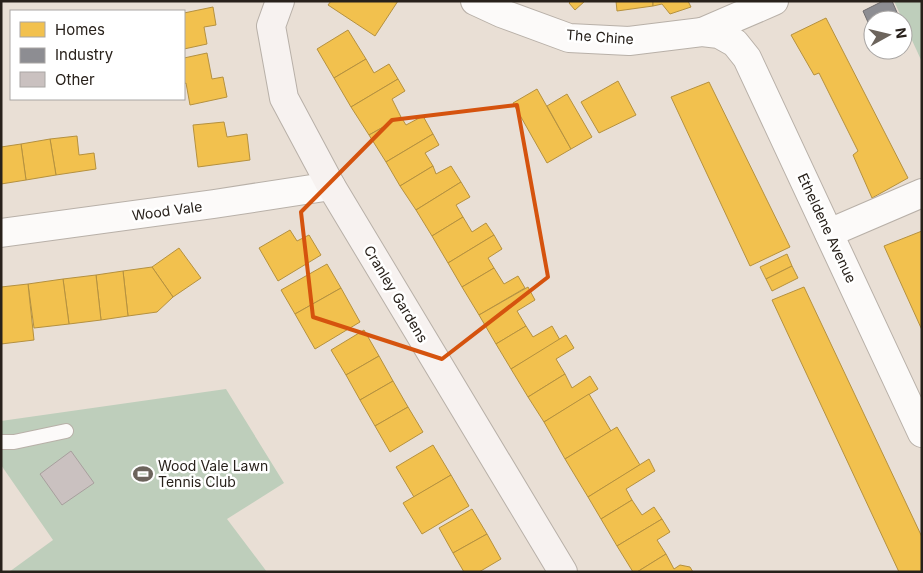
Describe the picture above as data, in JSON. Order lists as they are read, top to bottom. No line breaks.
{"streets":{"street":["The Chine","Wood Vale","Etheldene Avenue","Cranley Gardens"]},"crossings":[["The Chine","Etheldene Avenue"],["Wood Vale","Cranley Gardens"]],"places":{"sports":["Wood Vale Lawn Tennis Club"]},"legend":["Homes","Industry","Other"],"north":"right"}
